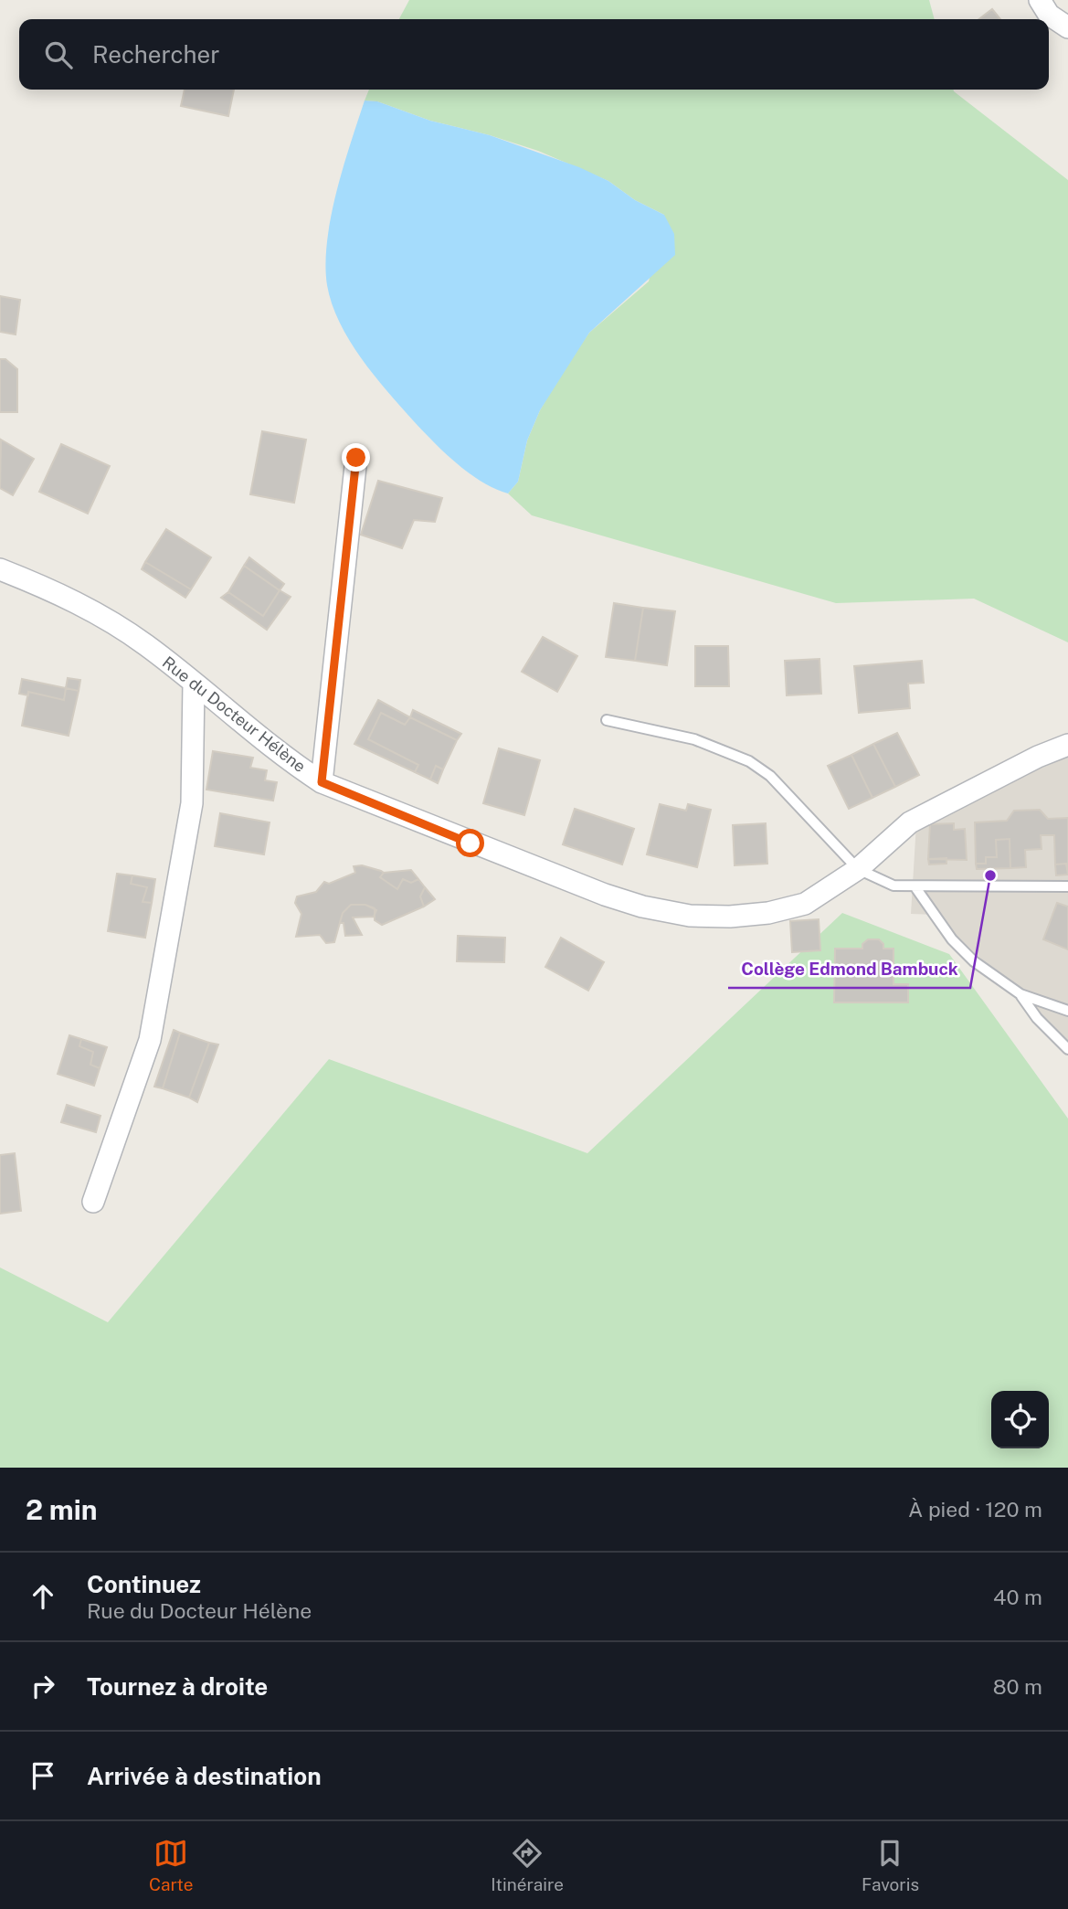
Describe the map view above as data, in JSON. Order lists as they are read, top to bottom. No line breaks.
{"streets":{"street":["Rue du Docteur Hélène"]},"places":["Collège Edmond Bambuck"],"page":{"search":"Rechercher","heading":["2 min","À pied · 120 m"],"list":[["Continuez","Rue du Docteur Hélène","40 m"],["Tournez à droite","80 m"],"Arrivée à destination"],"nav":["Carte","Itinéraire","Favoris"]}}
